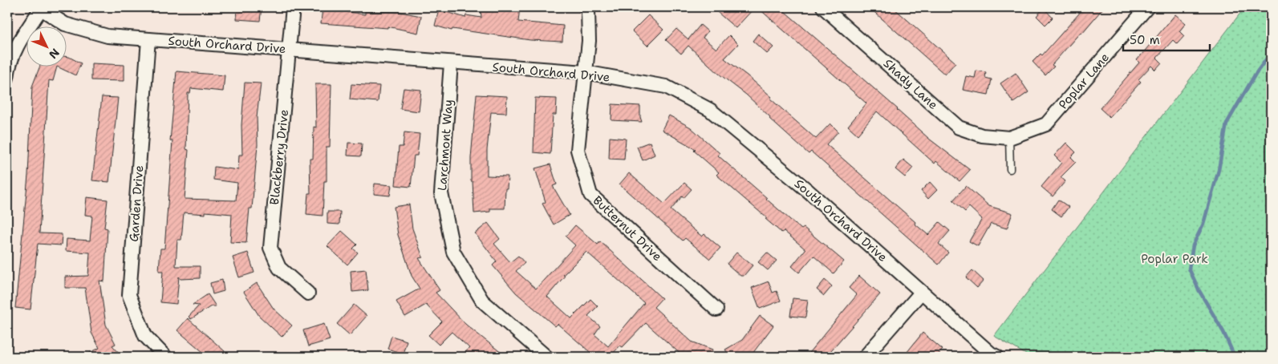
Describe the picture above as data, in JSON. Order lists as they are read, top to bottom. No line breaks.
{"streets":{"street":["South Orchard Drive","Poplar Lane","Shady Lane","Larchmont Way","Blackberry Drive","Garden Drive","Butternut Drive"]},"crossings":[["South Orchard Drive","Larchmont Way"],["South Orchard Drive","Blackberry Drive"],["South Orchard Drive","Garden Drive"],["South Orchard Drive","Butternut Drive"],["Poplar Lane","Shady Lane"]],"parks":["Poplar Park"],"scale_bar":"50 m","north":"bottom right"}
